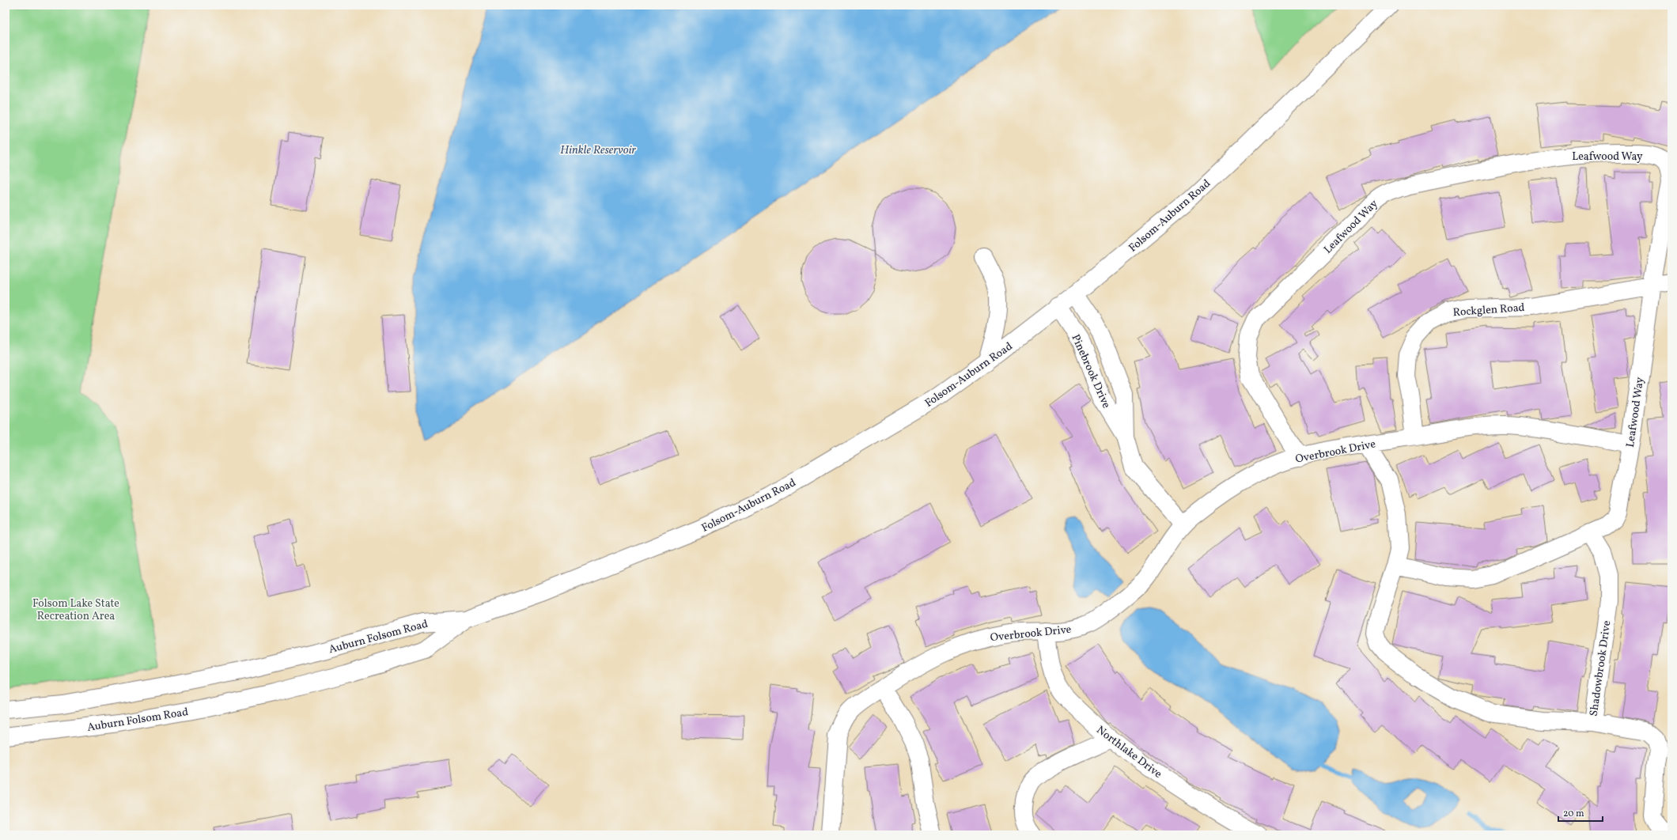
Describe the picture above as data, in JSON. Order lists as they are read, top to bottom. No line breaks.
{"streets":{"street":["Leafwood Way","Folsom-Auburn Road","Rockglen Road","Pinebrook Drive","Overbrook Drive","Auburn Folsom Road","Shadowbrook Drive","Northlake Drive"]},"crossings":[["Leafwood Way","Rockglen Road"],["Leafwood Way","Overbrook Drive"],["Leafwood Way","Shadowbrook Drive"],["Folsom-Auburn Road","Pinebrook Drive"],["Folsom-Auburn Road","Auburn Folsom Road"],["Rockglen Road","Overbrook Drive"],["Pinebrook Drive","Overbrook Drive"],["Overbrook Drive","Shadowbrook Drive"],["Overbrook Drive","Northlake Drive"]],"water":["Hinkle Reservoir"],"parks":["Folsom Lake State Recreation Area"],"scale_bar":"20 m"}
